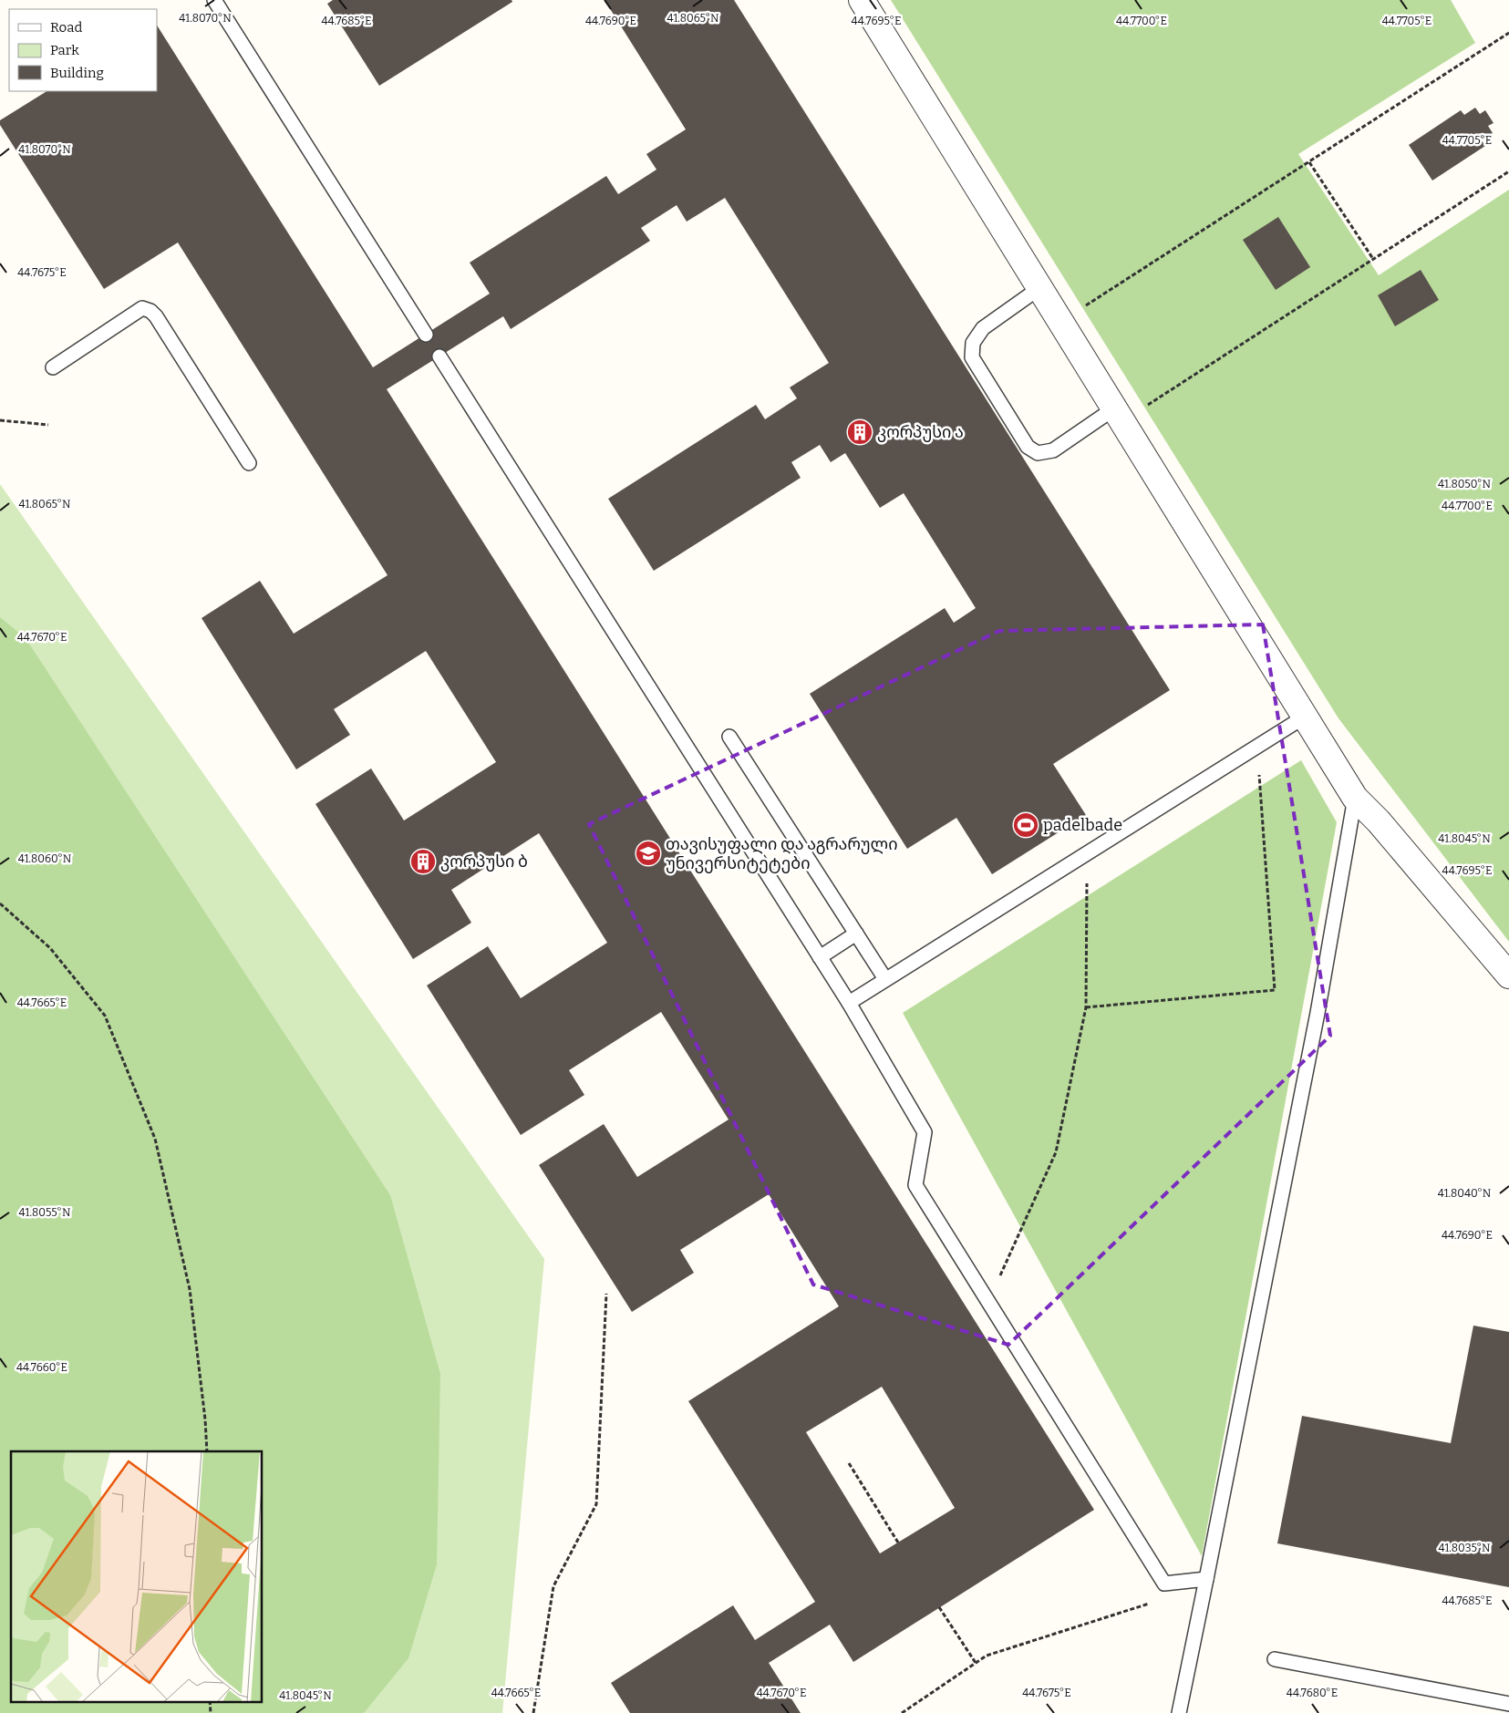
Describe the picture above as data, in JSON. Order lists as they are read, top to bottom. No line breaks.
{"places":{"building":["კორპუსი ა","კორპუსი ბ"],"sports":["padelbade"],"school or university":["თავისუფალი და აგრარული უნივერსიტეტები"]},"legend":["Road","Park","Building"],"coordinates":["41.8070°N","41.8065°N","44.7685°E","44.7690°E","44.7695°E","44.7700°E","44.7705°E","44.7675°E","41.8050°N","44.7670°E","41.8045°N","41.8060°N","44.7665°E","41.8040°N","41.8055°N","44.7660°E","41.8035°N","44.7680°E"]}
